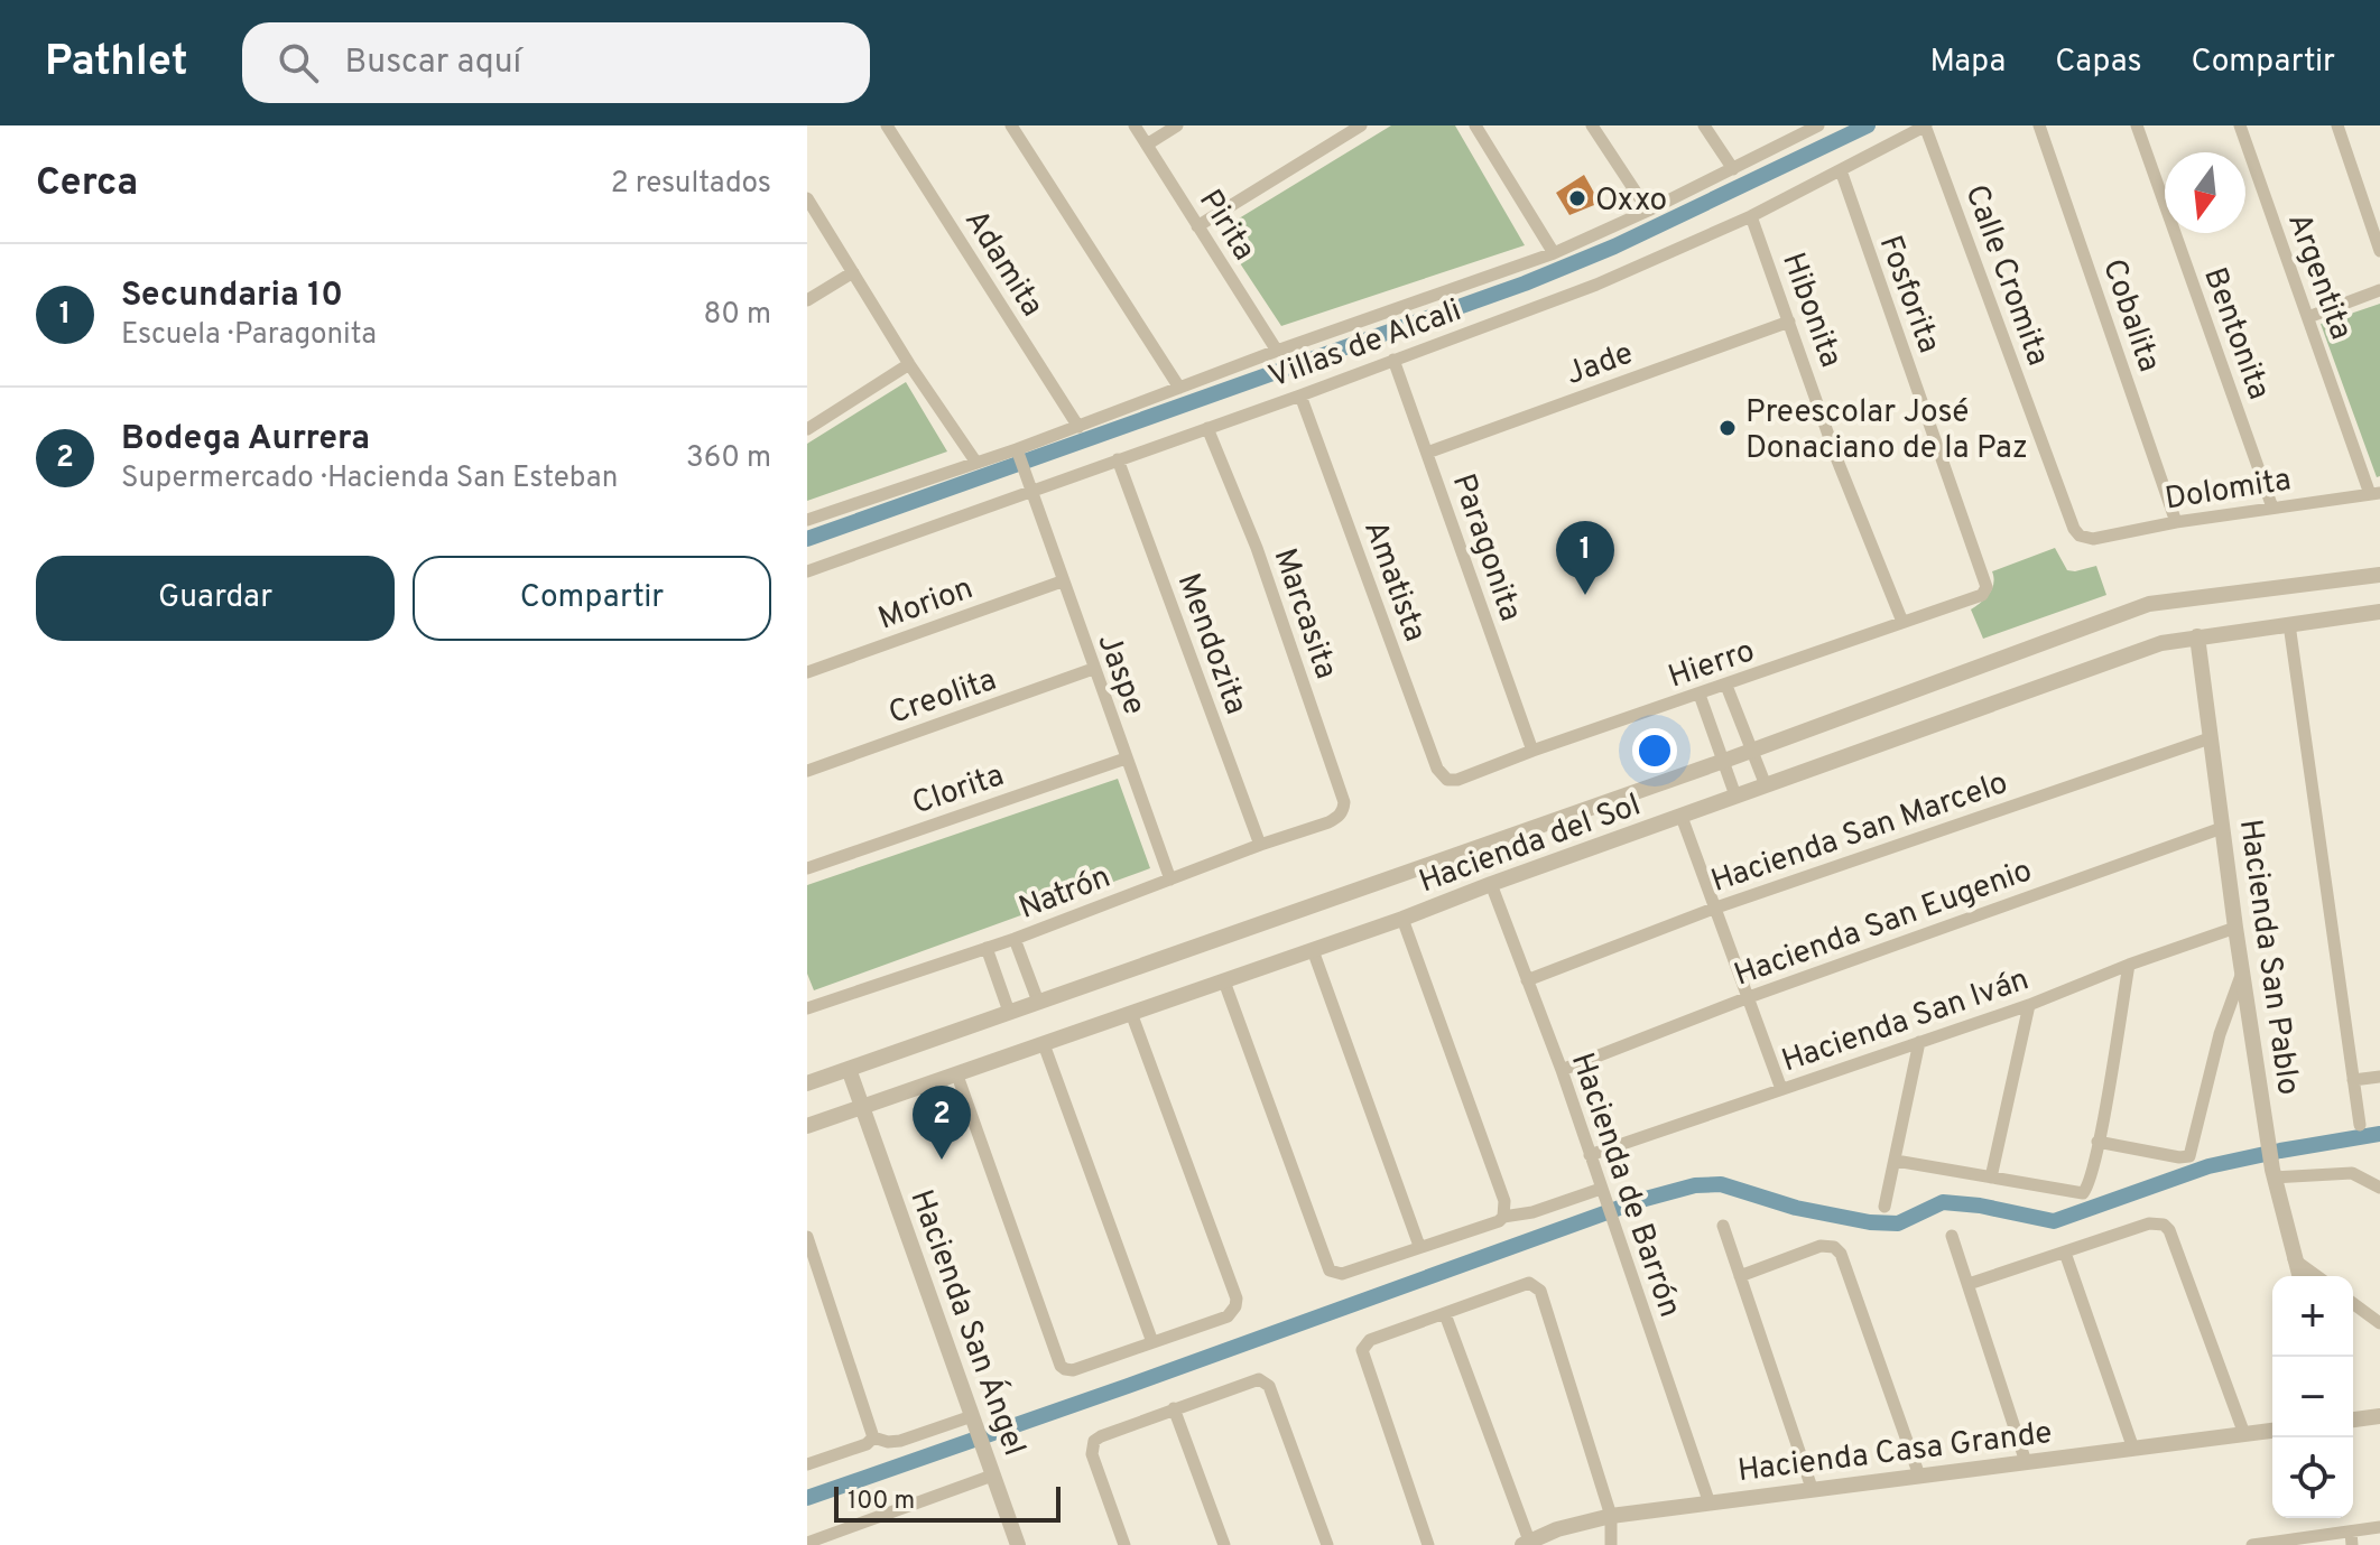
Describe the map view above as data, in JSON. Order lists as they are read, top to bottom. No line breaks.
{"streets":{"street":["Pirita","Adamita","Calle Cromita","Argentita","Fosforita","Hibonita","Cobalita","Bentonita","Villas de Alcali","Jade","Dolomita","Paragonita","Amatista","Morion","Marcasita","Mendozita","Hierro","Jaspe","Creolita","Clorita","Hacienda San Marcelo","Hacienda del Sol","Natrón","Hacienda San Eugenio","Hacienda San Pablo","Hacienda San Iván","Hacienda de Barrón","Hacienda San Ángel","Hacienda Casa Grande"]},"crossings":[["Pirita","Villas de Alcali"],["Adamita","Villas de Alcali"],["Calle Cromita","Villas de Alcali"],["Calle Cromita","Dolomita"],["Argentita","Dolomita"],["Fosforita","Villas de Alcali"],["Fosforita","Hierro"],["Hibonita","Villas de Alcali"],["Hibonita","Jade"],["Hibonita","Hierro"],["Cobalita","Dolomita"],["Bentonita","Dolomita"],["Villas de Alcali","Paragonita"],["Villas de Alcali","Amatista"],["Villas de Alcali","Marcasita"],["Villas de Alcali","Mendozita"],["Villas de Alcali","Jaspe"],["Jade","Paragonita"],["Paragonita","Hierro"],["Amatista","Hierro"],["Morion","Jaspe"],["Marcasita","Natrón"],["Mendozita","Natrón"],["Jaspe","Creolita"],["Jaspe","Clorita"],["Jaspe","Natrón"],["Hacienda San Marcelo","Hacienda San Pablo"],["Hacienda San Marcelo","Hacienda de Barrón"],["Hacienda del Sol","Hacienda San Pablo"],["Hacienda del Sol","Hacienda de Barrón"],["Hacienda del Sol","Hacienda San Ángel"],["Hacienda San Eugenio","Hacienda San Pablo"],["Hacienda San Eugenio","Hacienda de Barrón"],["Hacienda San Pablo","Hacienda San Iván"],["Hacienda San Iván","Hacienda de Barrón"],["Hacienda de Barrón","Hacienda Casa Grande"]],"places":["Oxxo","Preescolar José Donaciano de la Paz"],"scale_bar":"100 m","north":"bottom","page":{"header":"Pathlet","search":"Buscar aquí","nav":["Mapa","Capas","Compartir"],"heading":["Cerca","2 resultados"],"list":[{"mark":"1","name":"Secundaria 10","note":"Escuela · Paragonita","value":"80 m"},{"mark":"2","name":"Bodega Aurrera","note":"Supermercado · Hacienda San Esteban","value":"360 m"}],"pins":["1","2"],"buttons":["Guardar","Compartir"],"map_buttons":["+","−"],"scale":"100 m"}}
